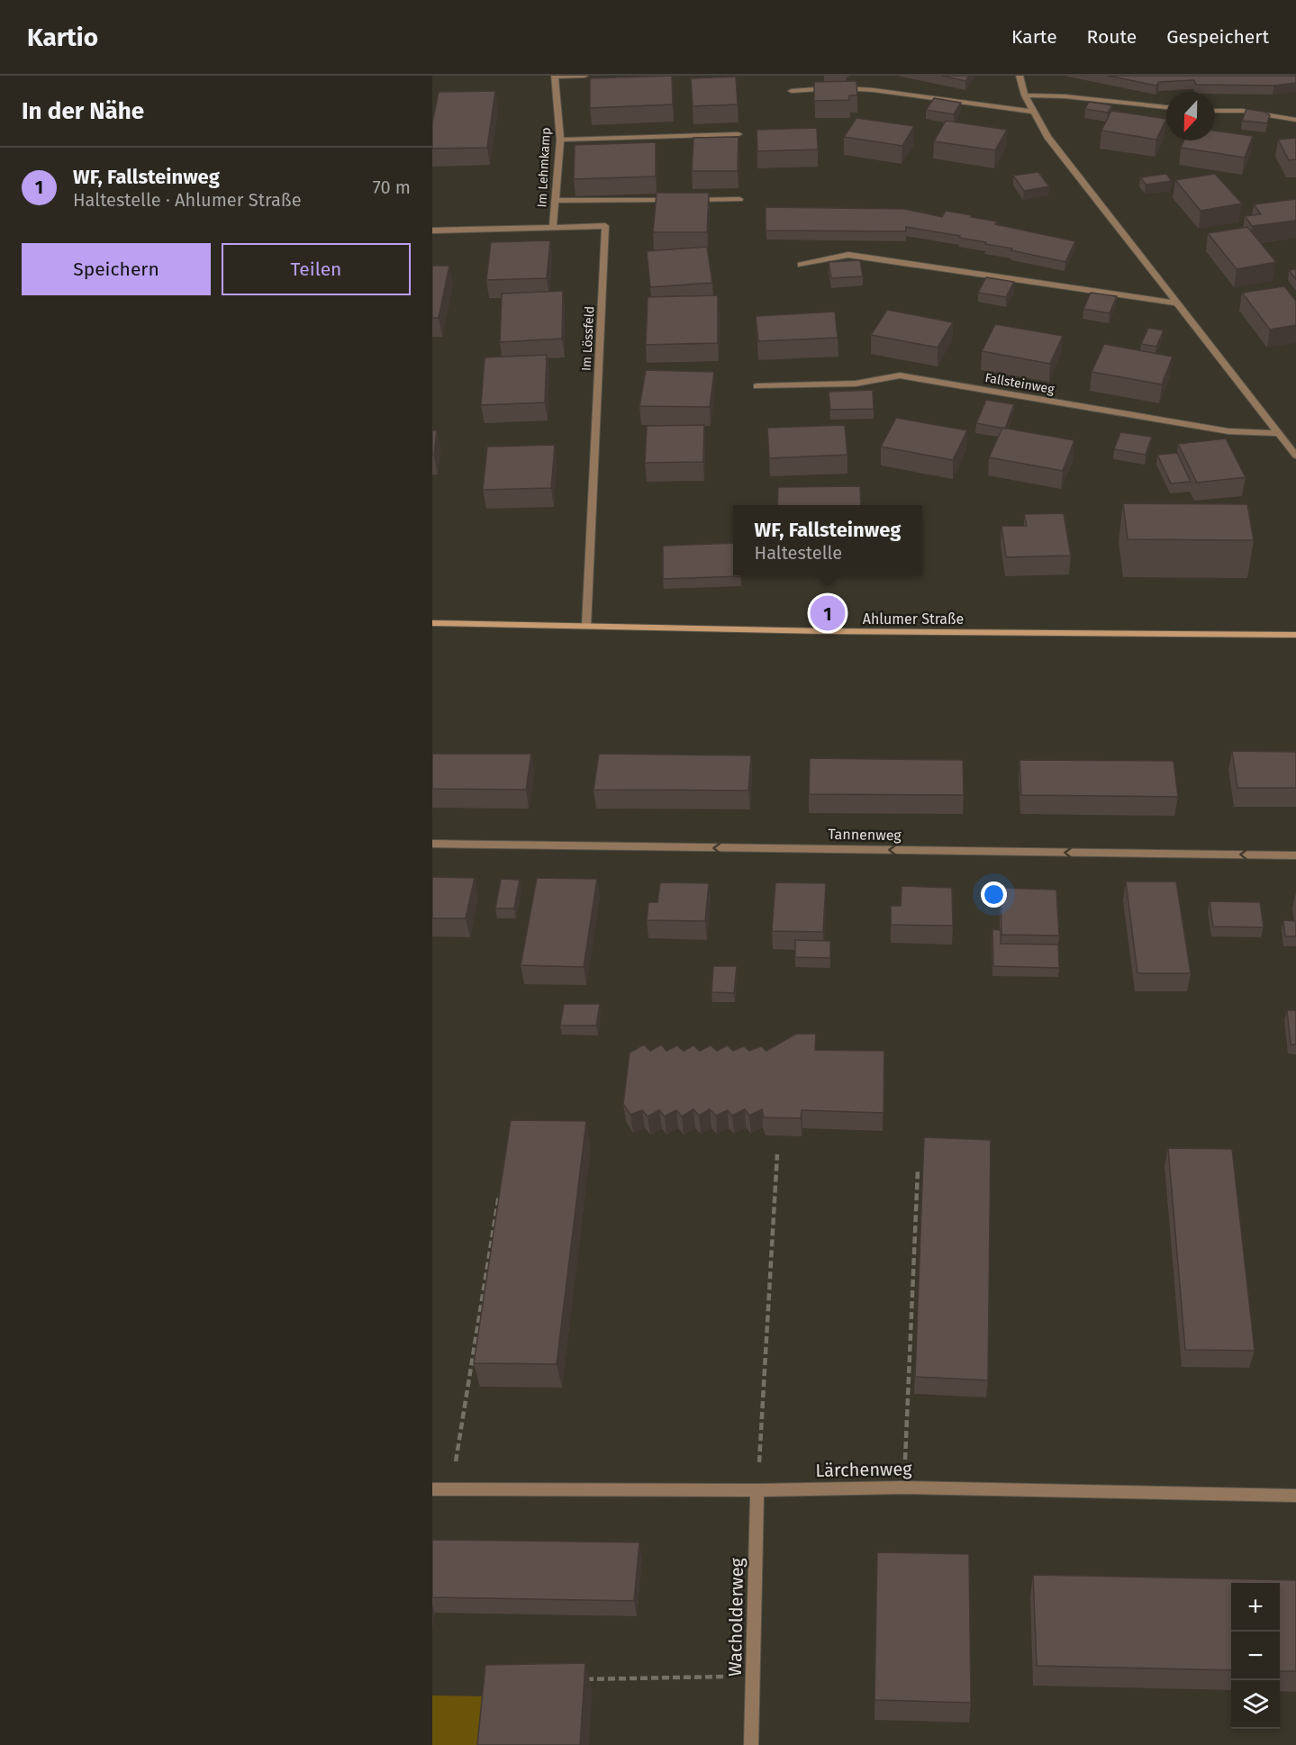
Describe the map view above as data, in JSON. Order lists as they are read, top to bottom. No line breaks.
{"streets":{"main road":["Ahlumer Straße"],"street":["Im Lehmkamp","Im Lössfeld","Fallsteinweg","Tannenweg","Lärchenweg","Wacholderweg"]},"crossings":[["Im Lehmkamp","Im Lössfeld"],["Im Lössfeld","Ahlumer Straße"],["Lärchenweg","Wacholderweg"]],"one_way":["Tannenweg"],"north":"bottom","page":{"header":"Kartio","nav":["Karte","Route","Gespeichert"],"heading":"In der Nähe","list":[{"mark":"1","name":"WF, Fallsteinweg","note":"Haltestelle · Ahlumer Straße","value":"70 m"}],"buttons":["Speichern","Teilen"],"popup":["WF, Fallsteinweg","Haltestelle"],"pins":"1","map_buttons":["+","−"]}}
